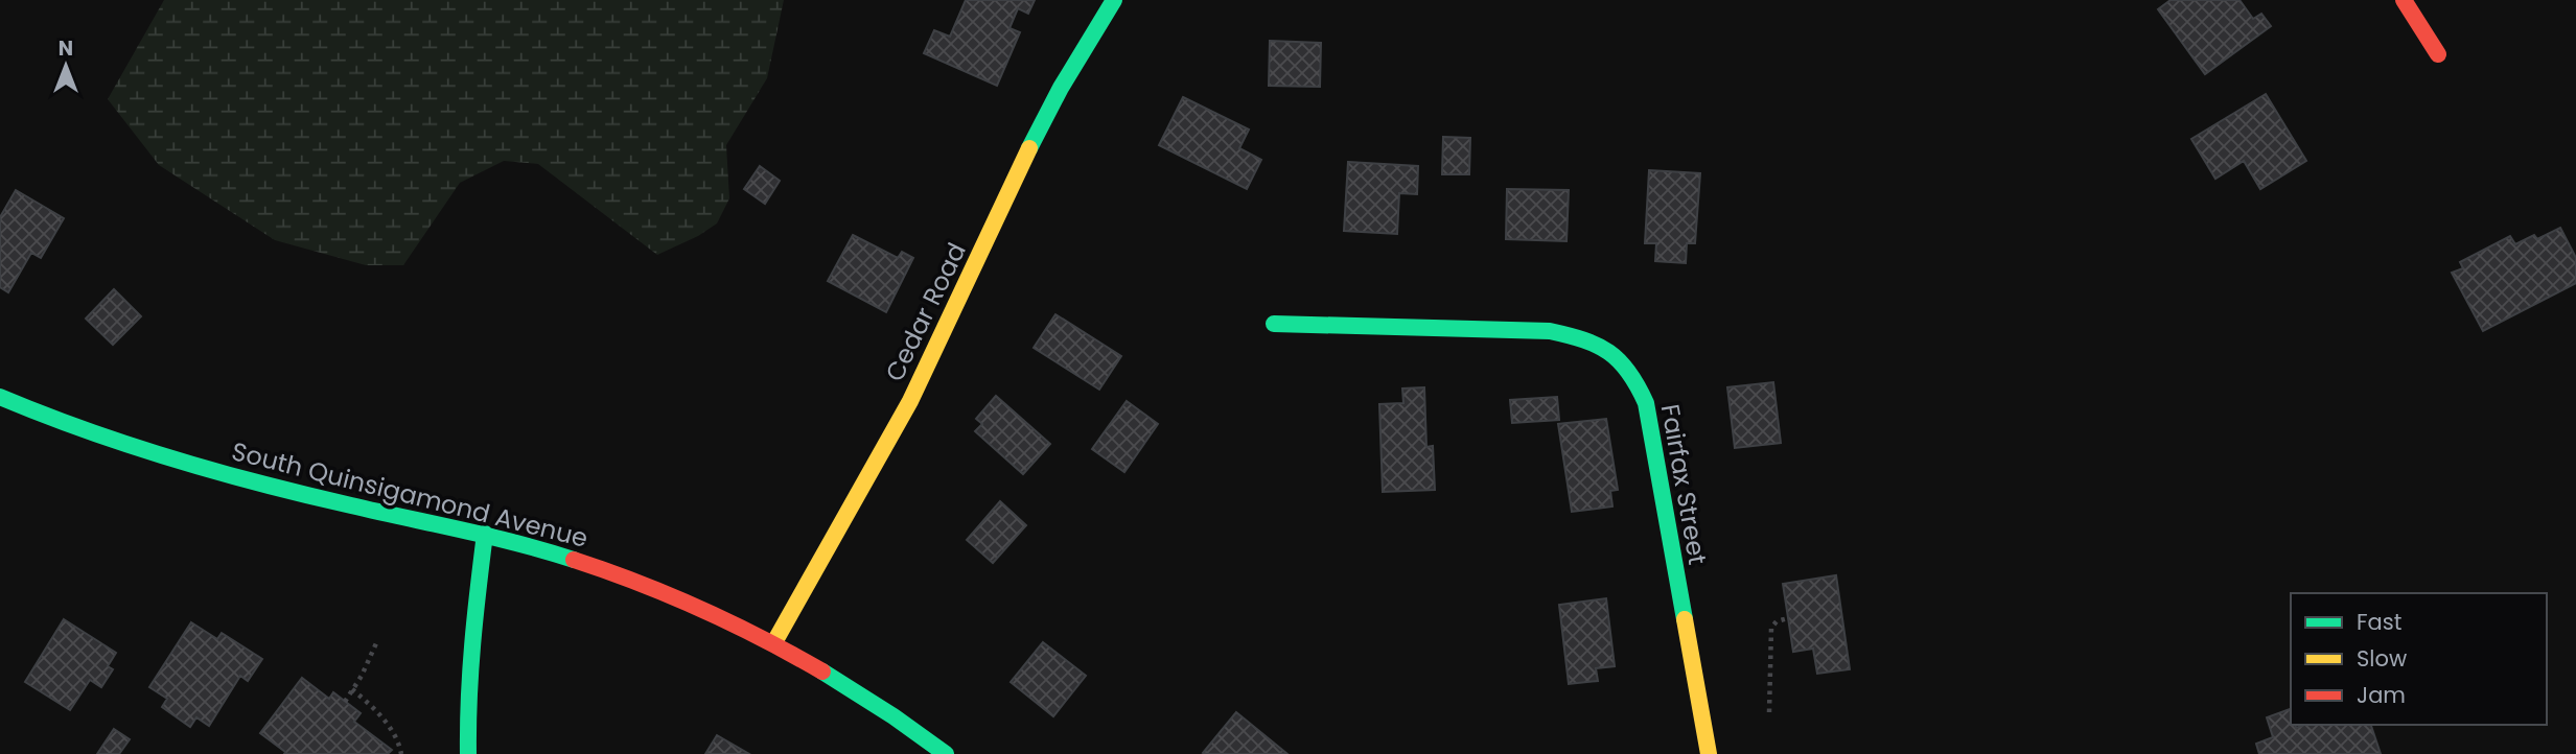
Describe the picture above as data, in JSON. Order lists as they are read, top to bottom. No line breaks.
{"streets":{"street":["Cedar Road","Fairfax Street","South Quinsigamond Avenue"]},"crossings":[["Cedar Road","South Quinsigamond Avenue"]],"legend":["Fast","Slow","Jam"],"north":"top"}
